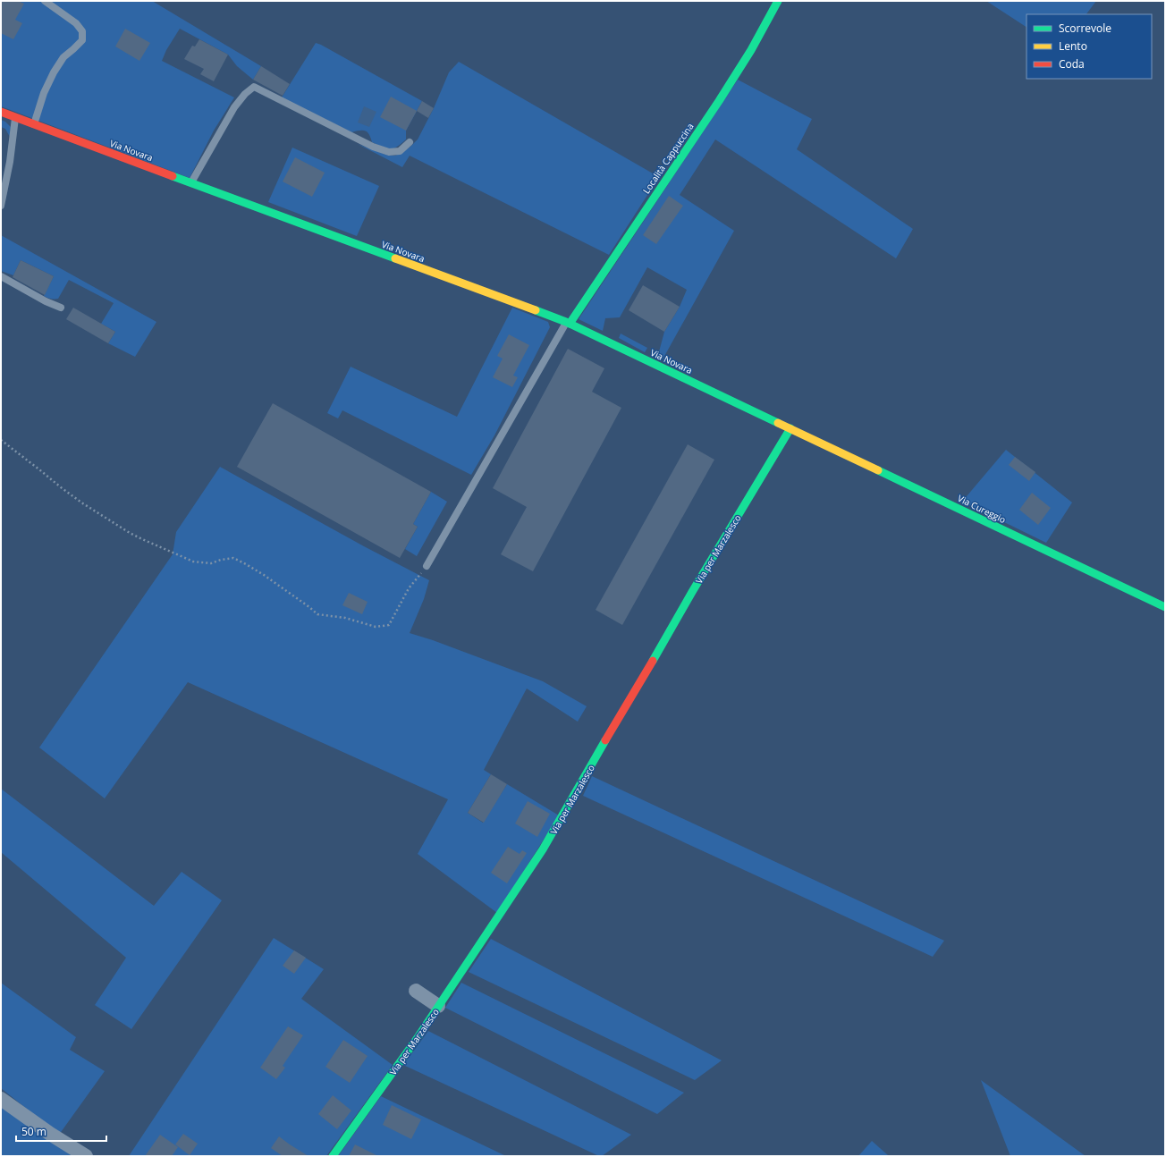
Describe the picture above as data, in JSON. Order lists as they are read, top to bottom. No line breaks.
{"streets":{"main road":["Via Novara","Località Cappuccina","Via Cureggio","Via per Marzalesco"]},"crossings":[["Via Novara","Località Cappuccina"],["Via Novara","Via Cureggio"],["Via Novara","Via per Marzalesco"],["Via Cureggio","Via per Marzalesco"]],"legend":["Scorrevole","Lento","Coda"],"scale_bar":"50 m"}
